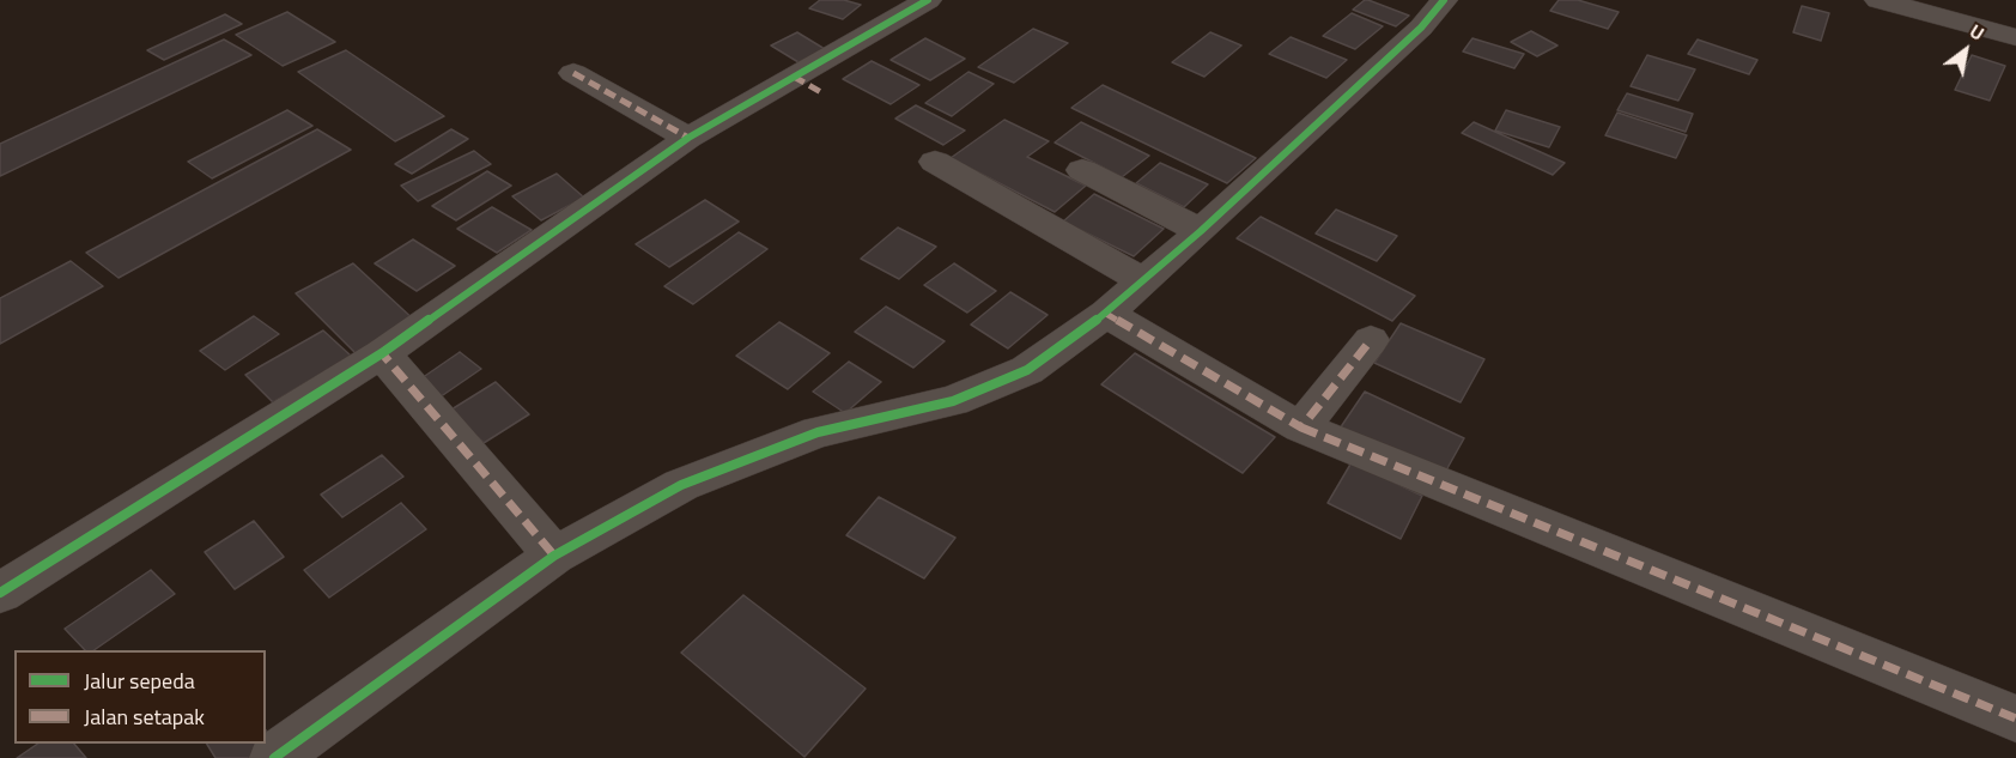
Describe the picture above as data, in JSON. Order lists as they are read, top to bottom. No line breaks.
{"legend":["Jalur sepeda","Jalan setapak"],"north":"top right"}
